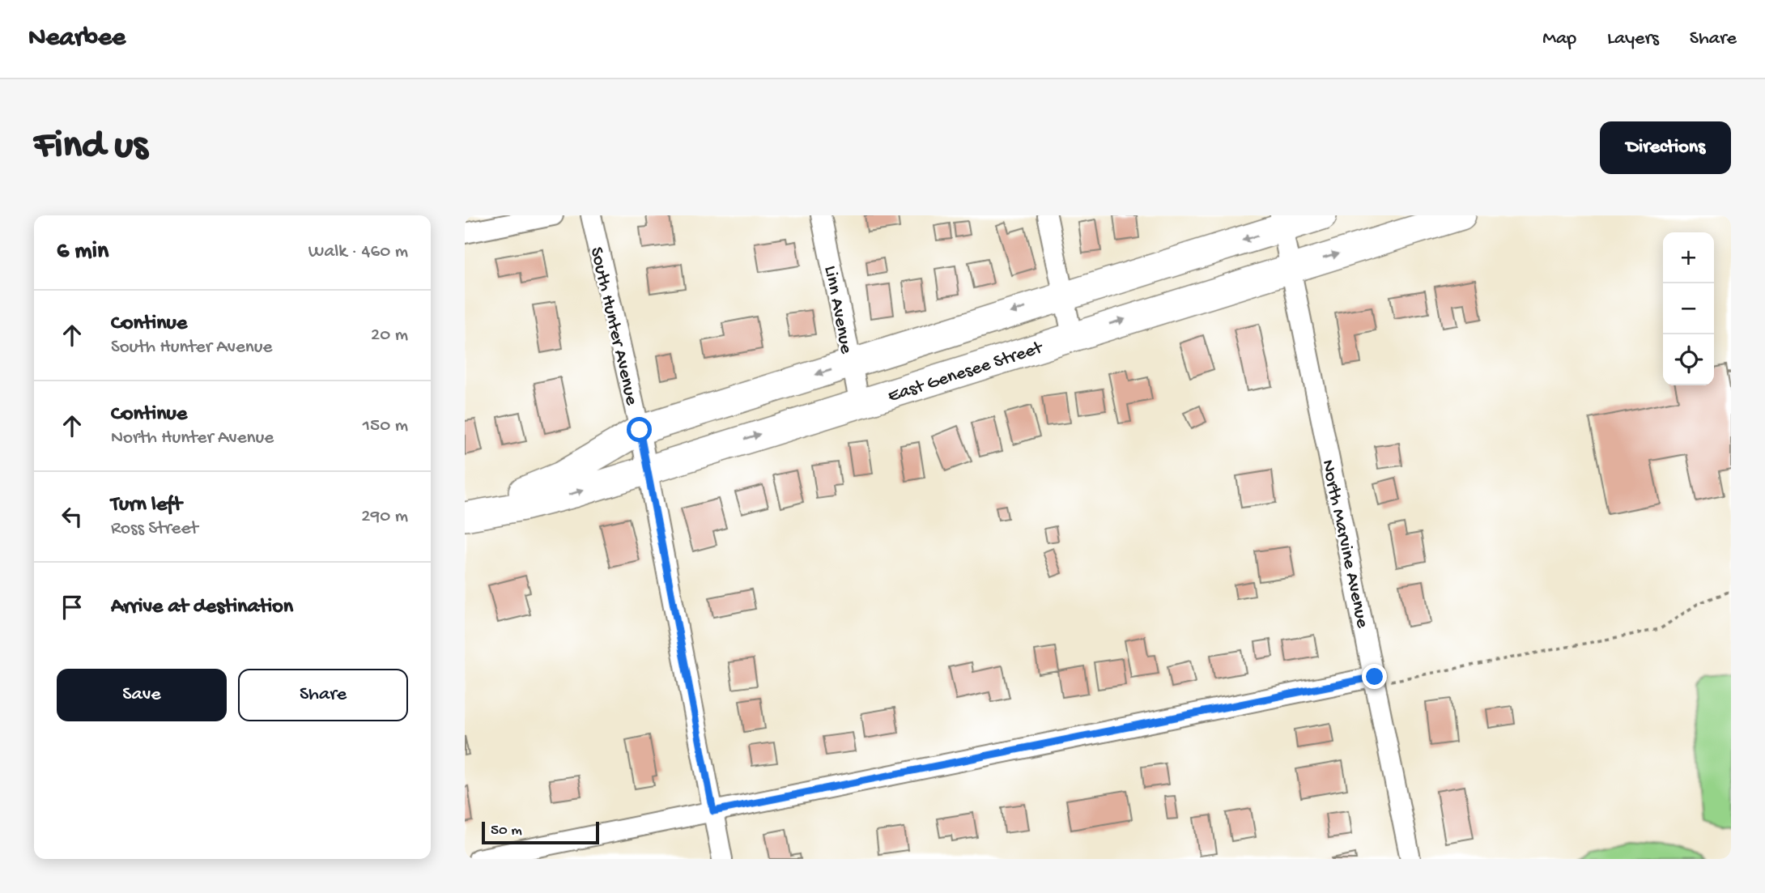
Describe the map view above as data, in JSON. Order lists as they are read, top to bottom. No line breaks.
{"streets":{"highway":["East Genesee Street"],"street":["Linn Avenue","South Hunter Avenue","North Marvine Avenue"]},"crossings":[["Linn Avenue","East Genesee Street"],["South Hunter Avenue","East Genesee Street"],["East Genesee Street","North Marvine Avenue"]],"scale_bar":"50 m","page":{"header":"Nearbee","nav":["Map","Layers","Share"],"buttons":["Directions",["Save","Share"]],"title":"Find us","heading":["6 min","Walk · 460 m"],"map_buttons":["+","−"],"list":[["Continue","South Hunter Avenue","20 m"],["Continue","North Hunter Avenue","150 m"],["Turn left","Ross Street","290 m"],"Arrive at destination"],"scale":"50 m"}}
